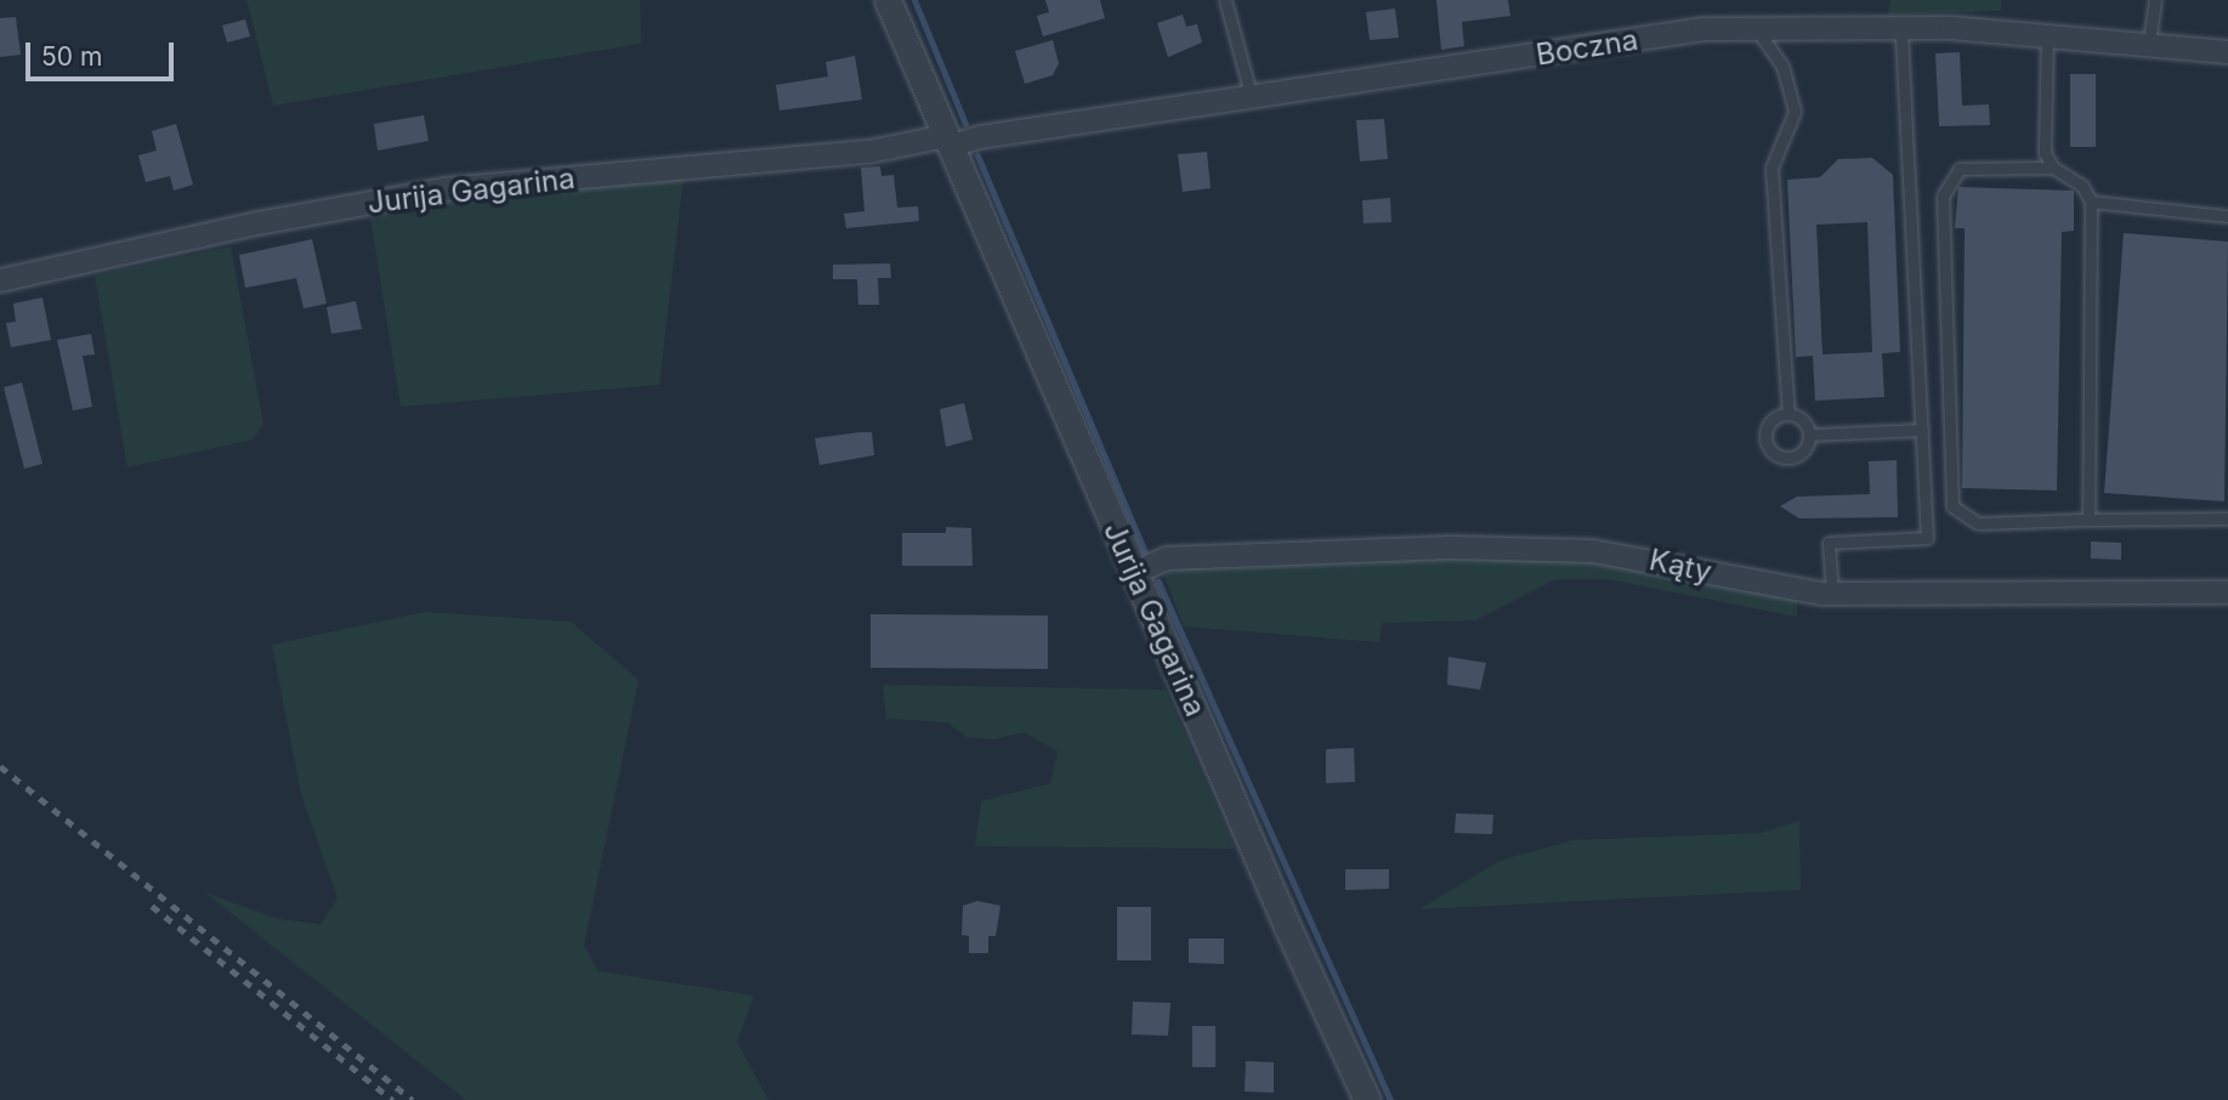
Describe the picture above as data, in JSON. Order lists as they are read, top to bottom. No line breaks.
{"streets":{"street":["Boczna","Jurija Gagarina","Kąty"]},"crossings":[["Boczna","Jurija Gagarina"],["Jurija Gagarina","Kąty"]],"scale_bar":"50 m"}
